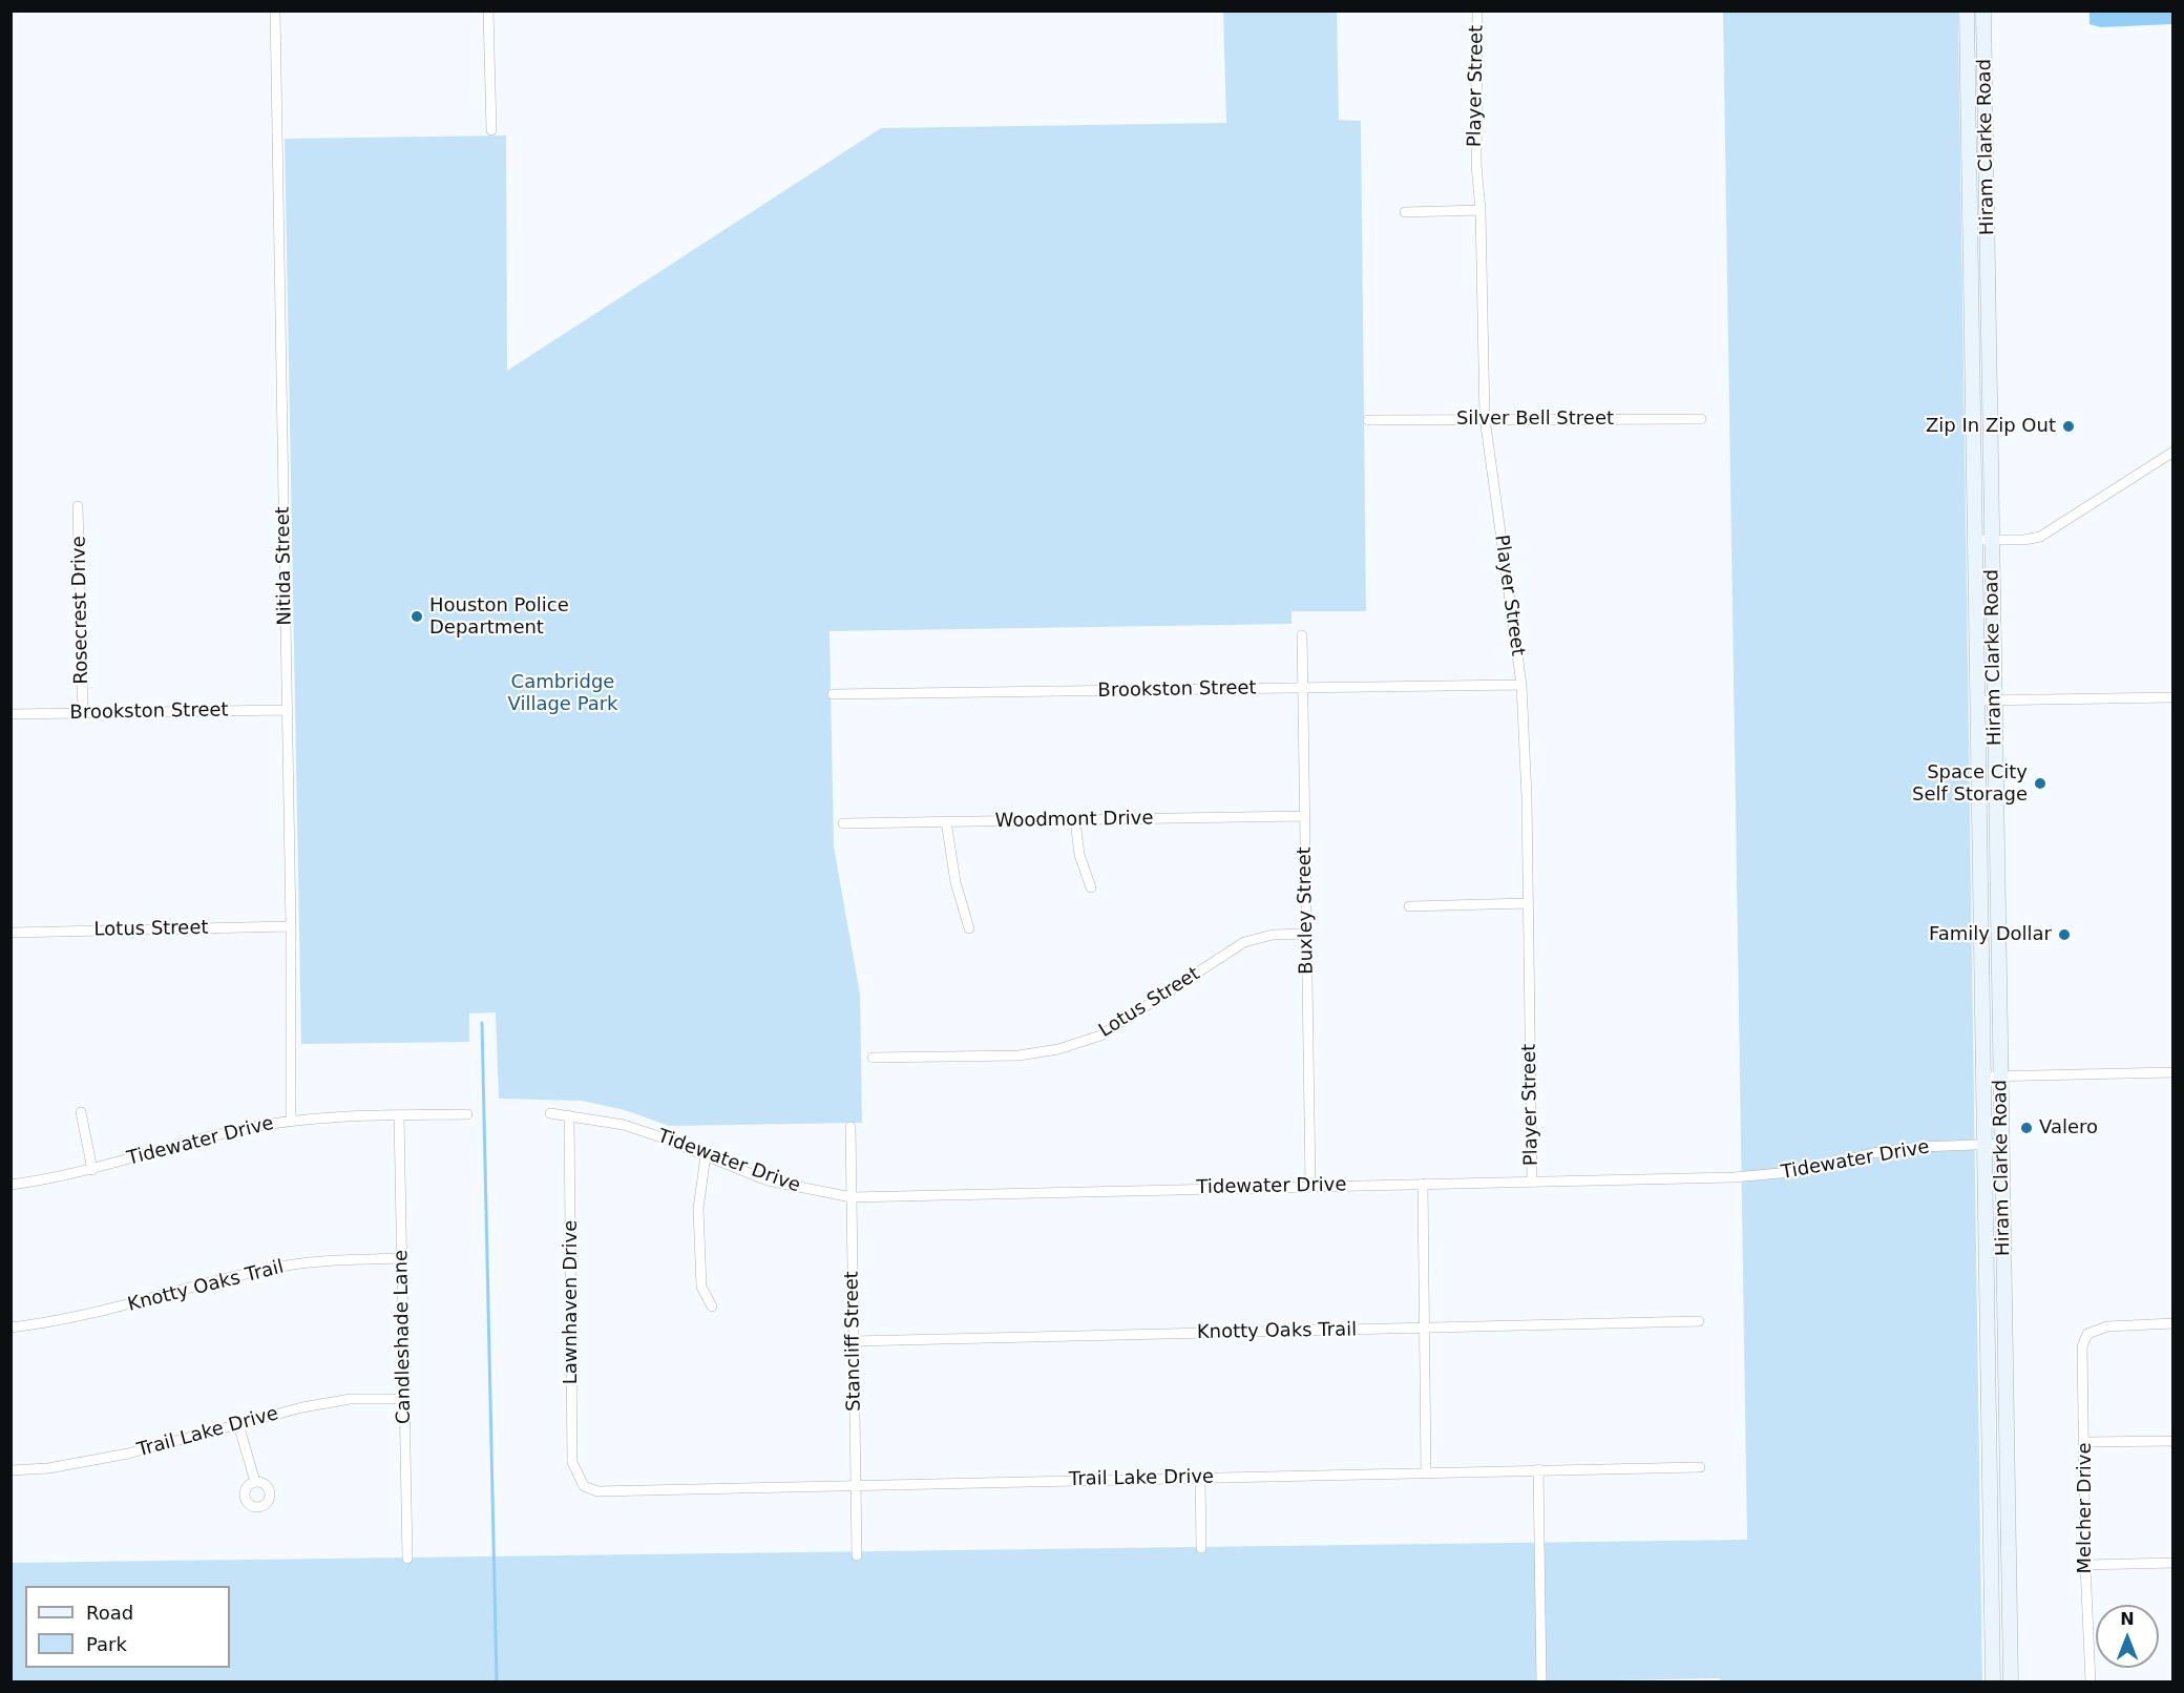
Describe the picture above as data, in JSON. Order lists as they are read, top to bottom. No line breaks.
{"streets":{"main road":["Hiram Clarke Road"],"street":["Player Street","Silver Bell Street","Nitida Street","Rosecrest Drive","Brookston Street","Woodmont Drive","Buxley Street","Lotus Street","Tidewater Drive","Knotty Oaks Trail","Lawnhaven Drive","Candleshade Lane","Stancliff Street","Trail Lake Drive","Melcher Drive"]},"crossings":[["Player Street","Silver Bell Street"],["Player Street","Brookston Street"],["Player Street","Tidewater Drive"],["Hiram Clarke Road","Tidewater Drive"],["Nitida Street","Brookston Street"],["Nitida Street","Lotus Street"],["Nitida Street","Tidewater Drive"],["Rosecrest Drive","Brookston Street"],["Brookston Street","Buxley Street"],["Woodmont Drive","Buxley Street"],["Buxley Street","Lotus Street"],["Buxley Street","Tidewater Drive"],["Tidewater Drive","Lawnhaven Drive"],["Tidewater Drive","Candleshade Lane"],["Tidewater Drive","Stancliff Street"],["Knotty Oaks Trail","Candleshade Lane"],["Knotty Oaks Trail","Stancliff Street"],["Lawnhaven Drive","Trail Lake Drive"],["Candleshade Lane","Trail Lake Drive"],["Stancliff Street","Trail Lake Drive"]],"parks":["Cambridge Village Park"],"places":["Zip In Zip Out","Houston Police Department","Space City Self Storage","Family Dollar","Valero"],"legend":["Road","Park"],"north":"top"}
